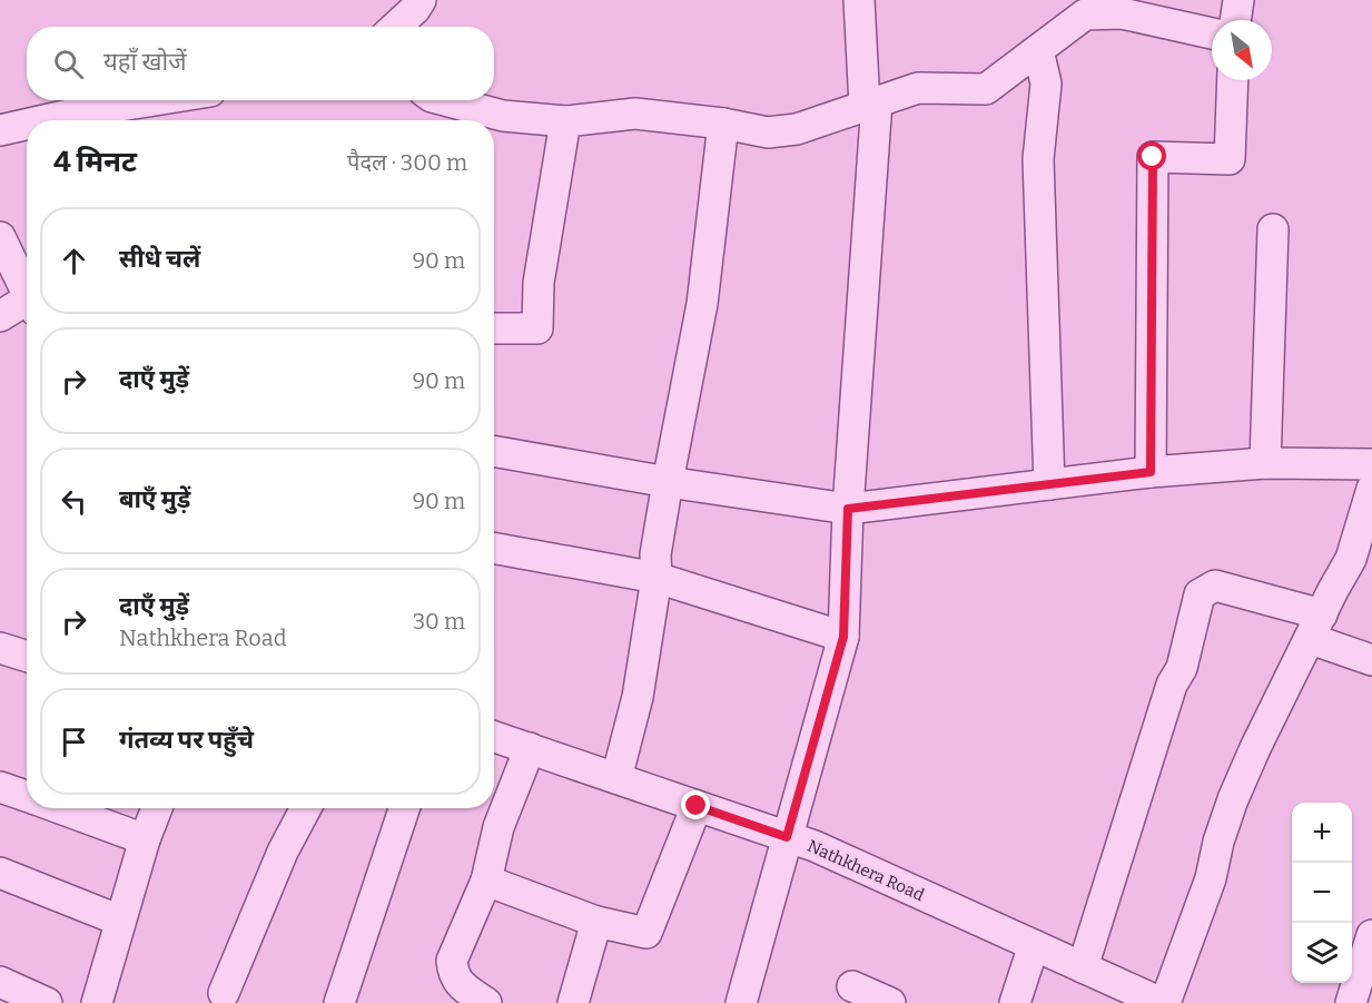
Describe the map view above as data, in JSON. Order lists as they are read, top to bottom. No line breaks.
{"streets":{"street":["Nathkhera Road"]},"north":"bottom right","page":{"search":"यहाँ खोजें","heading":["4 मिनट","पैदल · 300 m"],"list":[["सीधे चलें","90 m"],["दाएँ मुड़ें","90 m"],["बाएँ मुड़ें","90 m"],["दाएँ मुड़ें","Nathkhera Road","30 m"],"गंतव्य पर पहुँचे"],"map_buttons":["+","−"]}}
